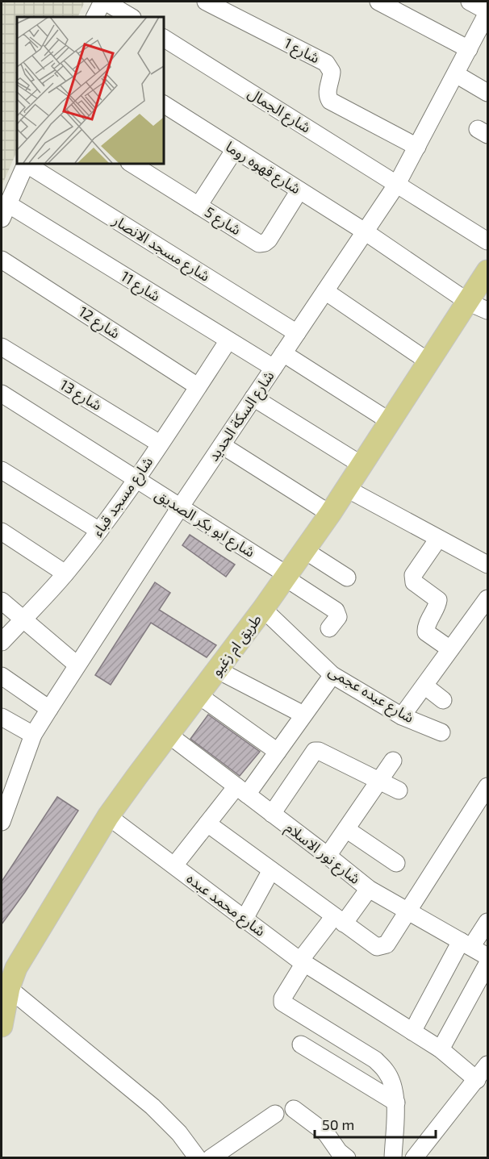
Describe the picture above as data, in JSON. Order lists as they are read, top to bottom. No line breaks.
{"streets":{"main road":["طريق ام زغيو"],"street":["شارع 1","شارع الجمال","شارع قهوه روما","شارع 5","شارع مسجد الانصار","شارع 11","شارع 12","شارع 13","شارع السكة الحديد","شارع مسجد قباء","شارع ابو بكر الصديق","شارع عبده عجمى","شارع نور الاسلام","شارع محمد عبده"]},"crossings":[["شارع 1","شارع السكة الحديد"],["شارع الجمال","شارع السكة الحديد"],["شارع قهوه روما","شارع 5"],["شارع قهوه روما","شارع السكة الحديد"],["شارع قهوه روما","طريق ام زغيو"],["شارع مسجد الانصار","شارع السكة الحديد"],["شارع 11","شارع السكة الحديد"],["شارع 11","شارع مسجد قباء"],["شارع 12","شارع مسجد قباء"],["شارع 13","شارع مسجد قباء"],["شارع السكة الحديد","شارع ابو بكر الصديق"],["شارع مسجد قباء","شارع ابو بكر الصديق"],["شارع ابو بكر الصديق","طريق ام زغيو"],["طريق ام زغيو","شارع عبده عجمى"],["طريق ام زغيو","شارع نور الاسلام"],["طريق ام زغيو","شارع محمد عبده"]],"scale_bar":"50 m"}
